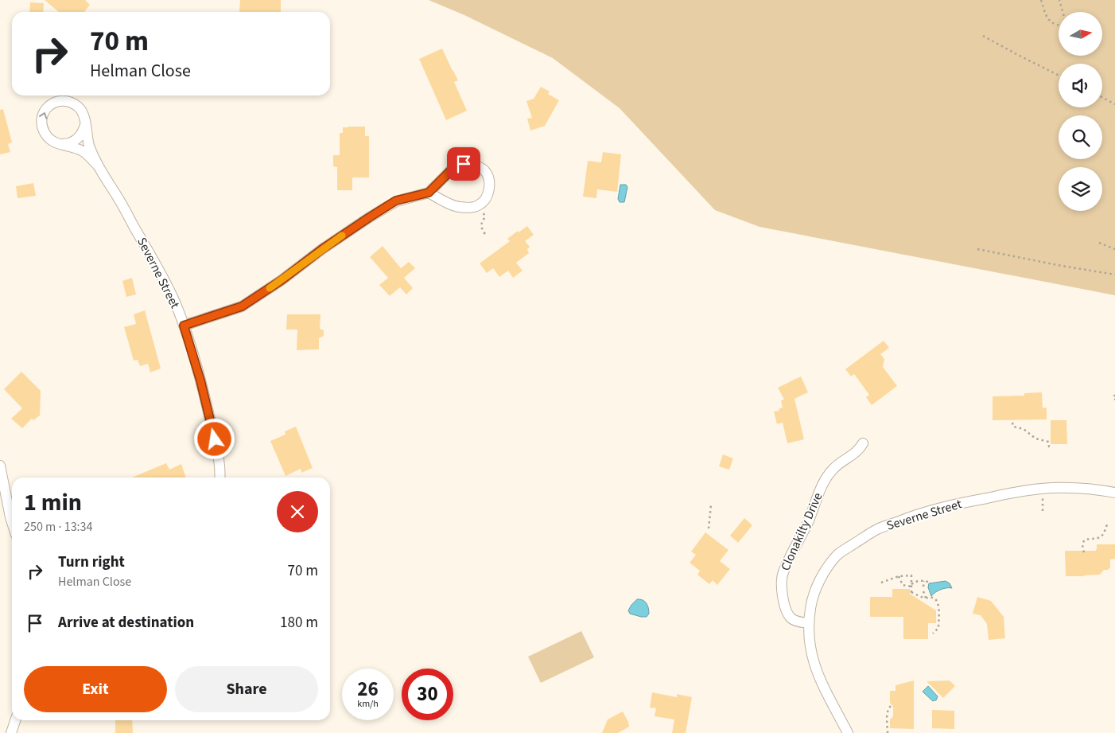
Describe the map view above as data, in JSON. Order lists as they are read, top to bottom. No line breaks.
{"streets":{"street":["Severne Street","Clonakilty Drive"]},"crossings":[["Severne Street","Clonakilty Drive"]],"north":"right","page":{"turn":["70 m","Helman Close"],"heading":["1 min","250 m · 13:34"],"list":[{"name":"Turn right","note":"Helman Close","value":"70 m"},{"name":"Arrive at destination","value":"180 m"}],"buttons":["Exit","Share"],"speed":"26 km/h","limit":"30"}}
